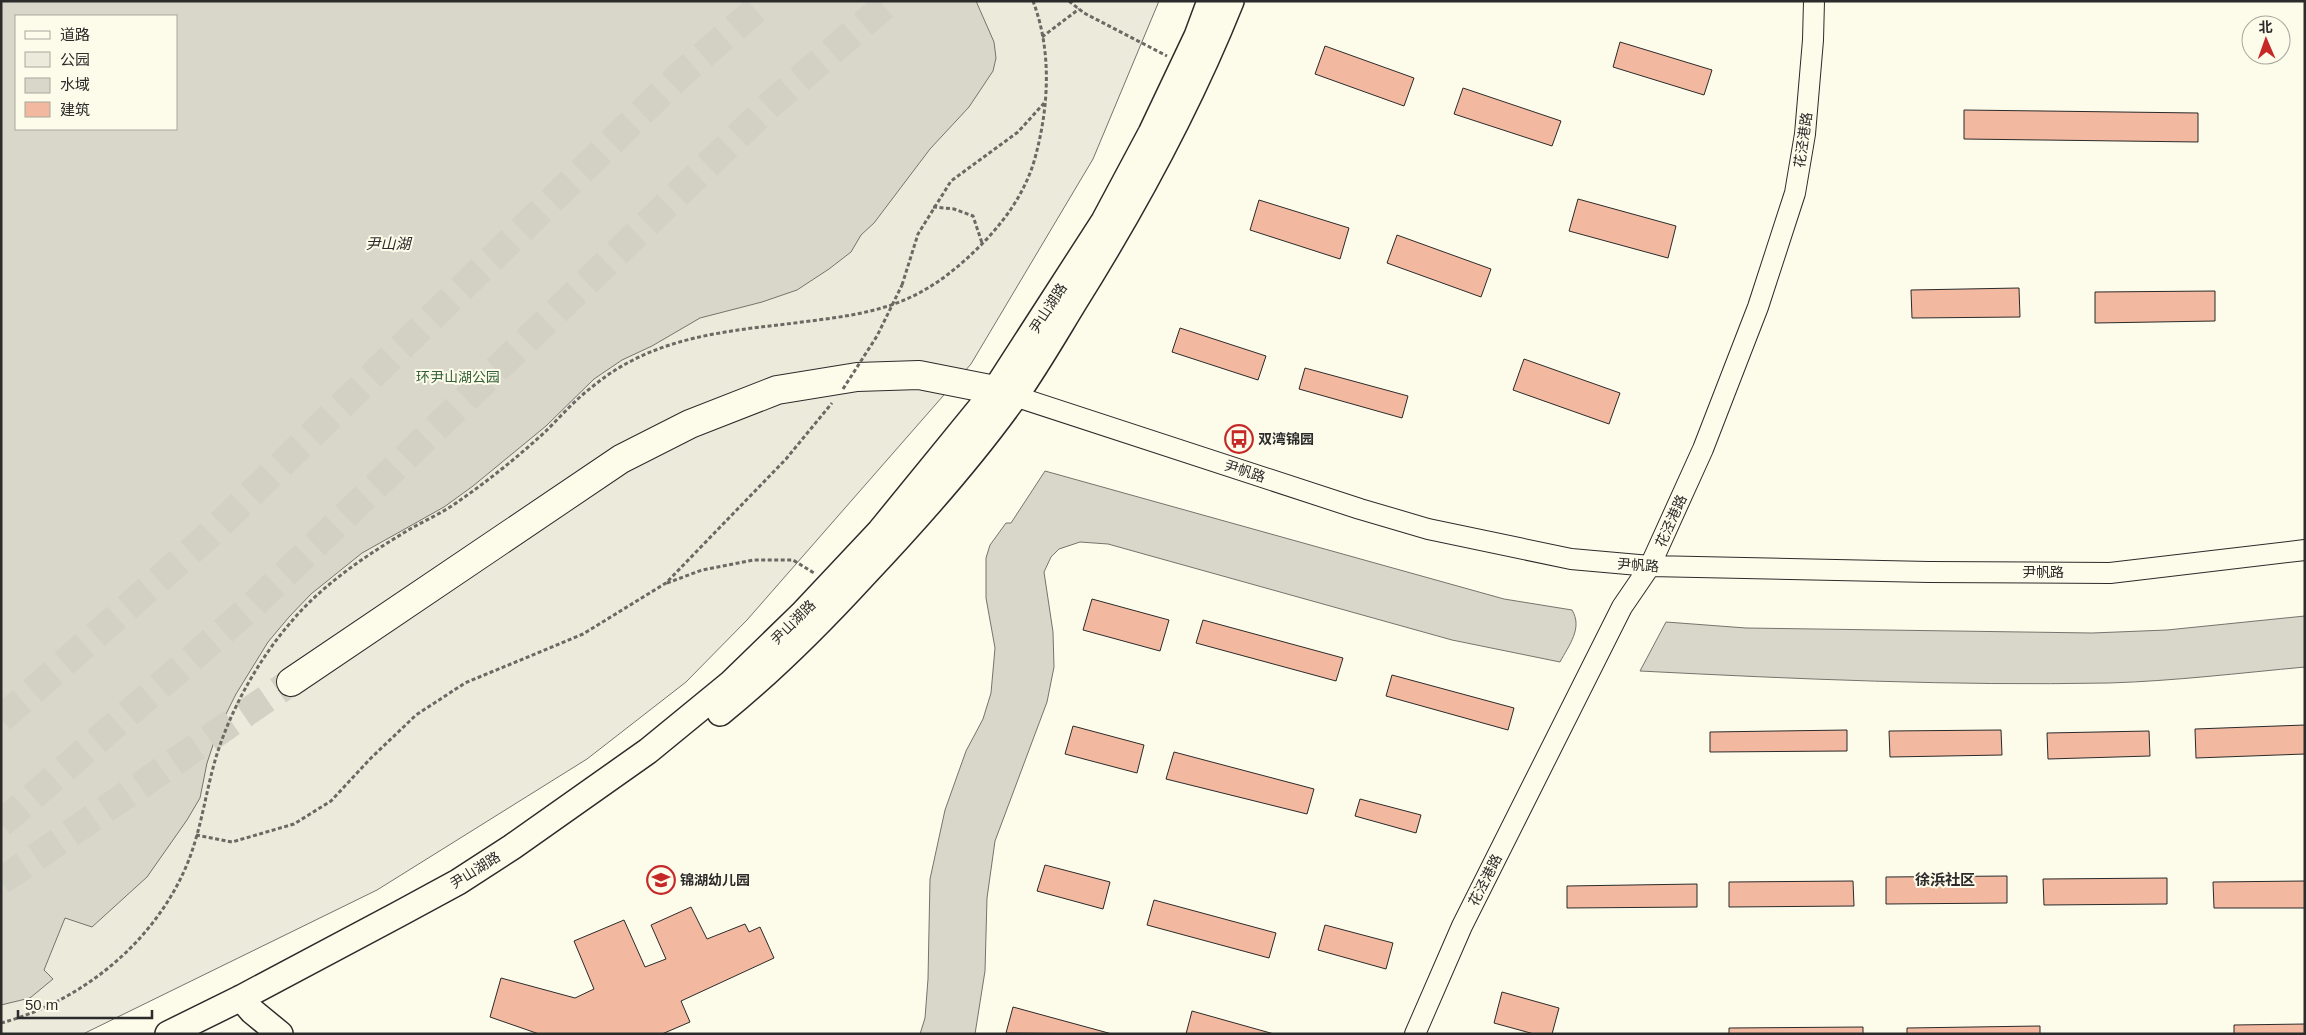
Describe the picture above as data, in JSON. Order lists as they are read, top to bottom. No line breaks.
{"streets":{"main road":["尹山湖路"],"street":["花泾港路","尹帆路"]},"crossings":[["花泾港路","尹帆路"],["尹山湖路","尹帆路"]],"districts":["徐浜社区"],"water":["尹山湖"],"parks":["环尹山湖公园"],"places":{"bus stop":["双湾锦园"],"school or university":["锦湖幼儿园"]},"legend":["道路","公园","水域","建筑"],"scale_bar":"50 m","north":"top"}
